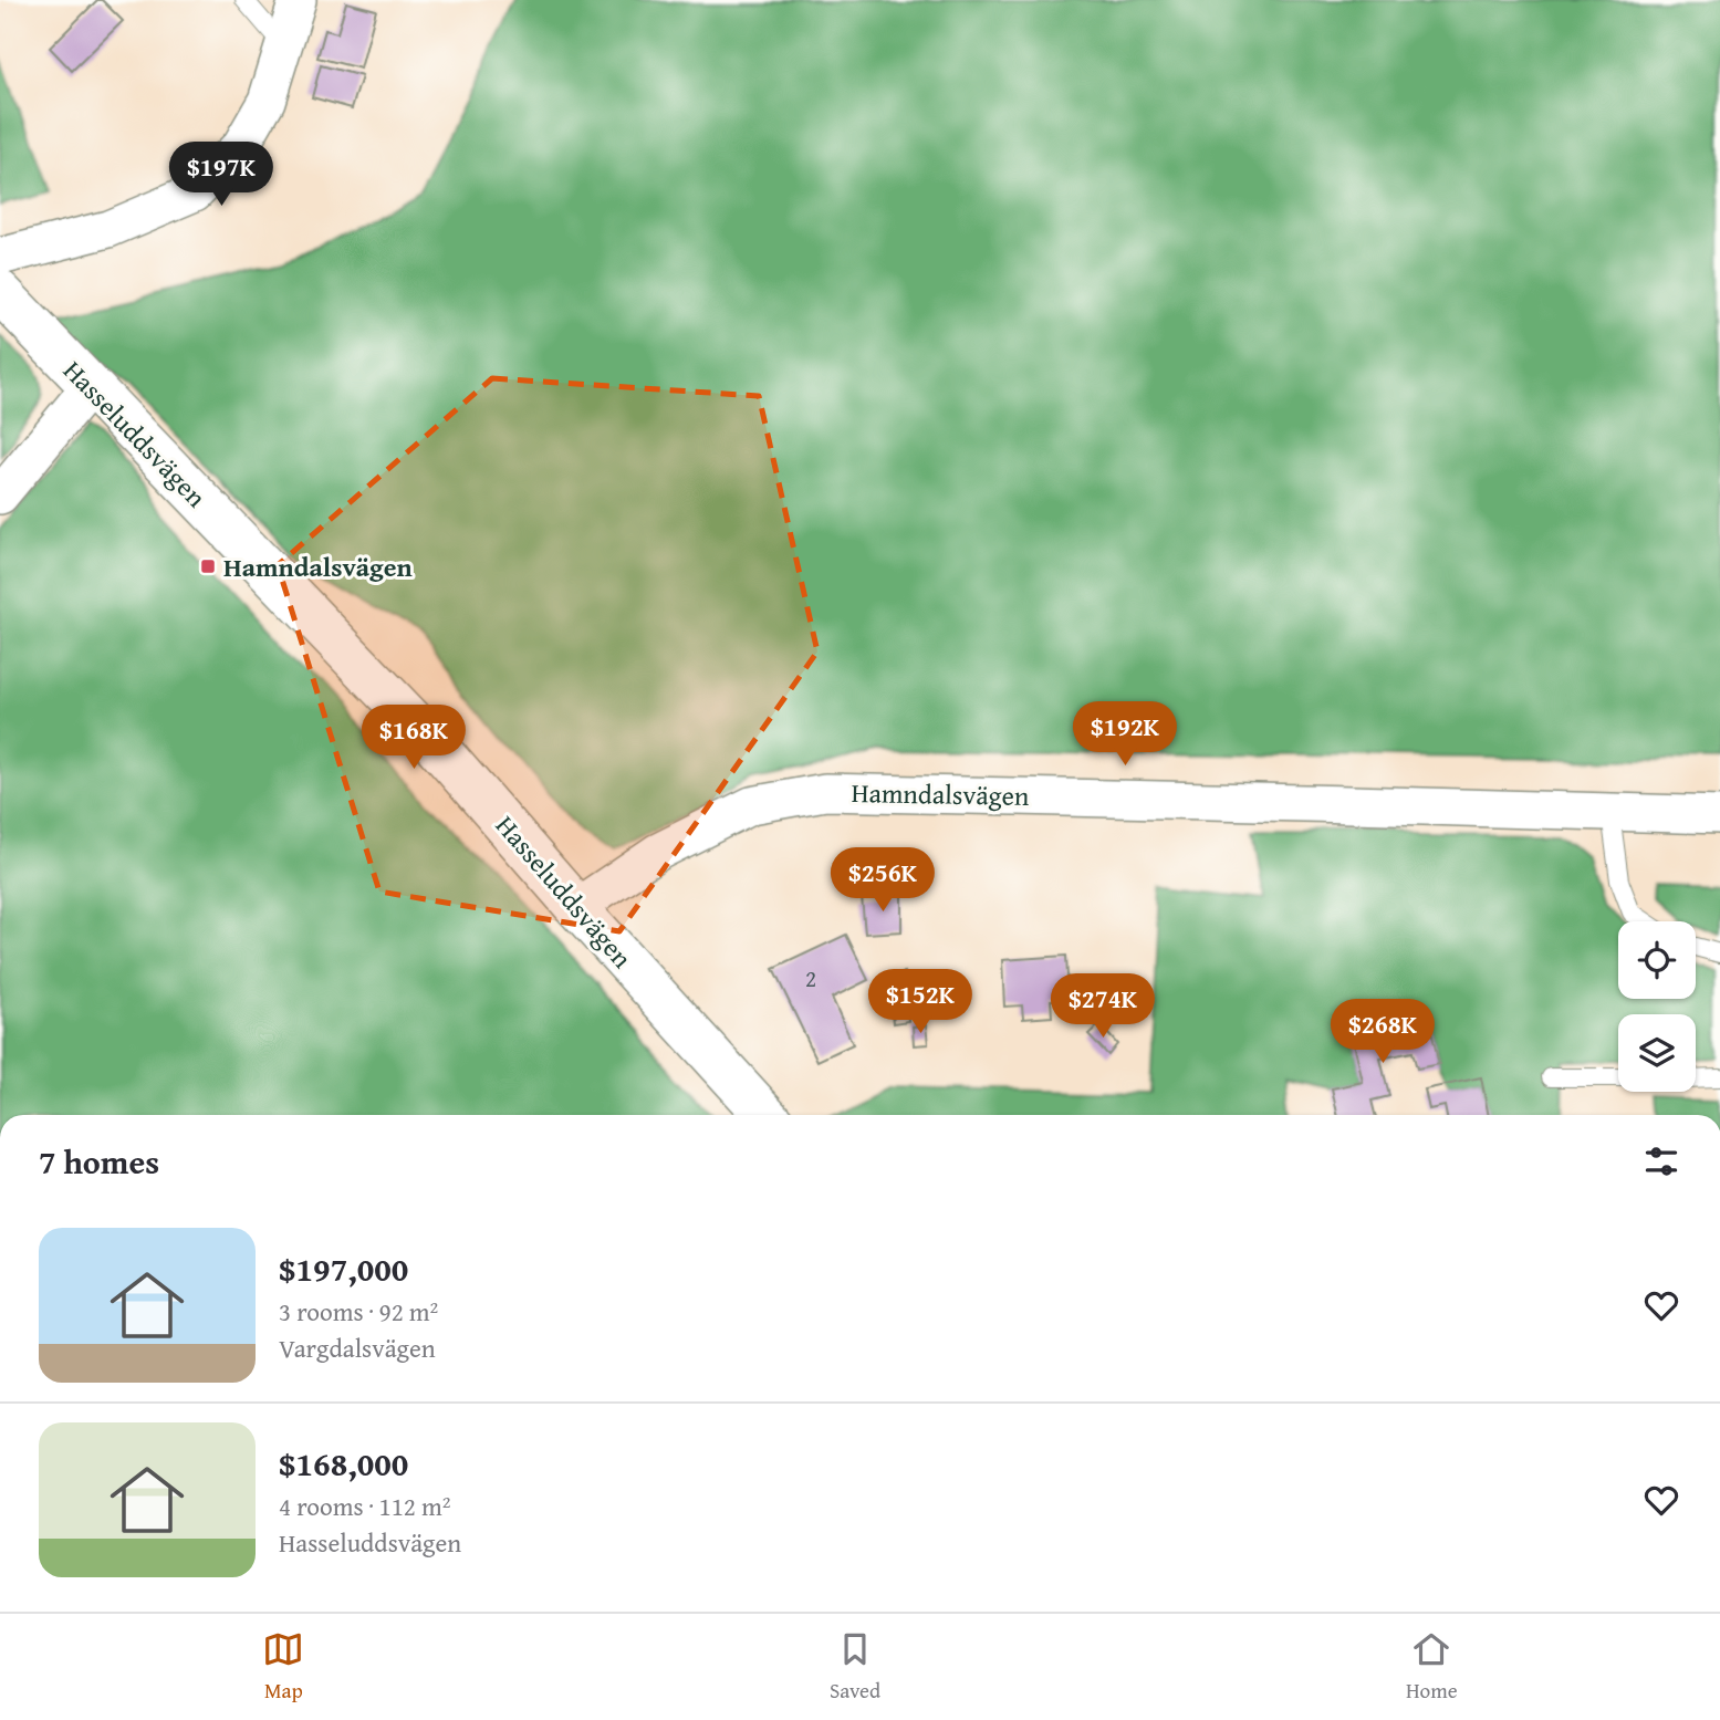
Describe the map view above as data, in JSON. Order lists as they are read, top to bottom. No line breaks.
{"streets":{"street":["Hasseluddsvägen","Hamndalsvägen"]},"crossings":[["Hasseluddsvägen","Hamndalsvägen"]],"places":{"transit":["Hamndalsvägen"]},"house_numbers":["2"],"page":{"price":["$197K","$192K","$168K","$256K","$152K","$274K","$268K"],"heading":"7 homes","list":[{"name":"$197,000","note":"3 rooms · 92 m² · Vargdalsvägen"},{"name":"$168,000","note":"4 rooms · 112 m² · Hasseluddsvägen"}],"tabs":["Map","Saved","Home"]}}
